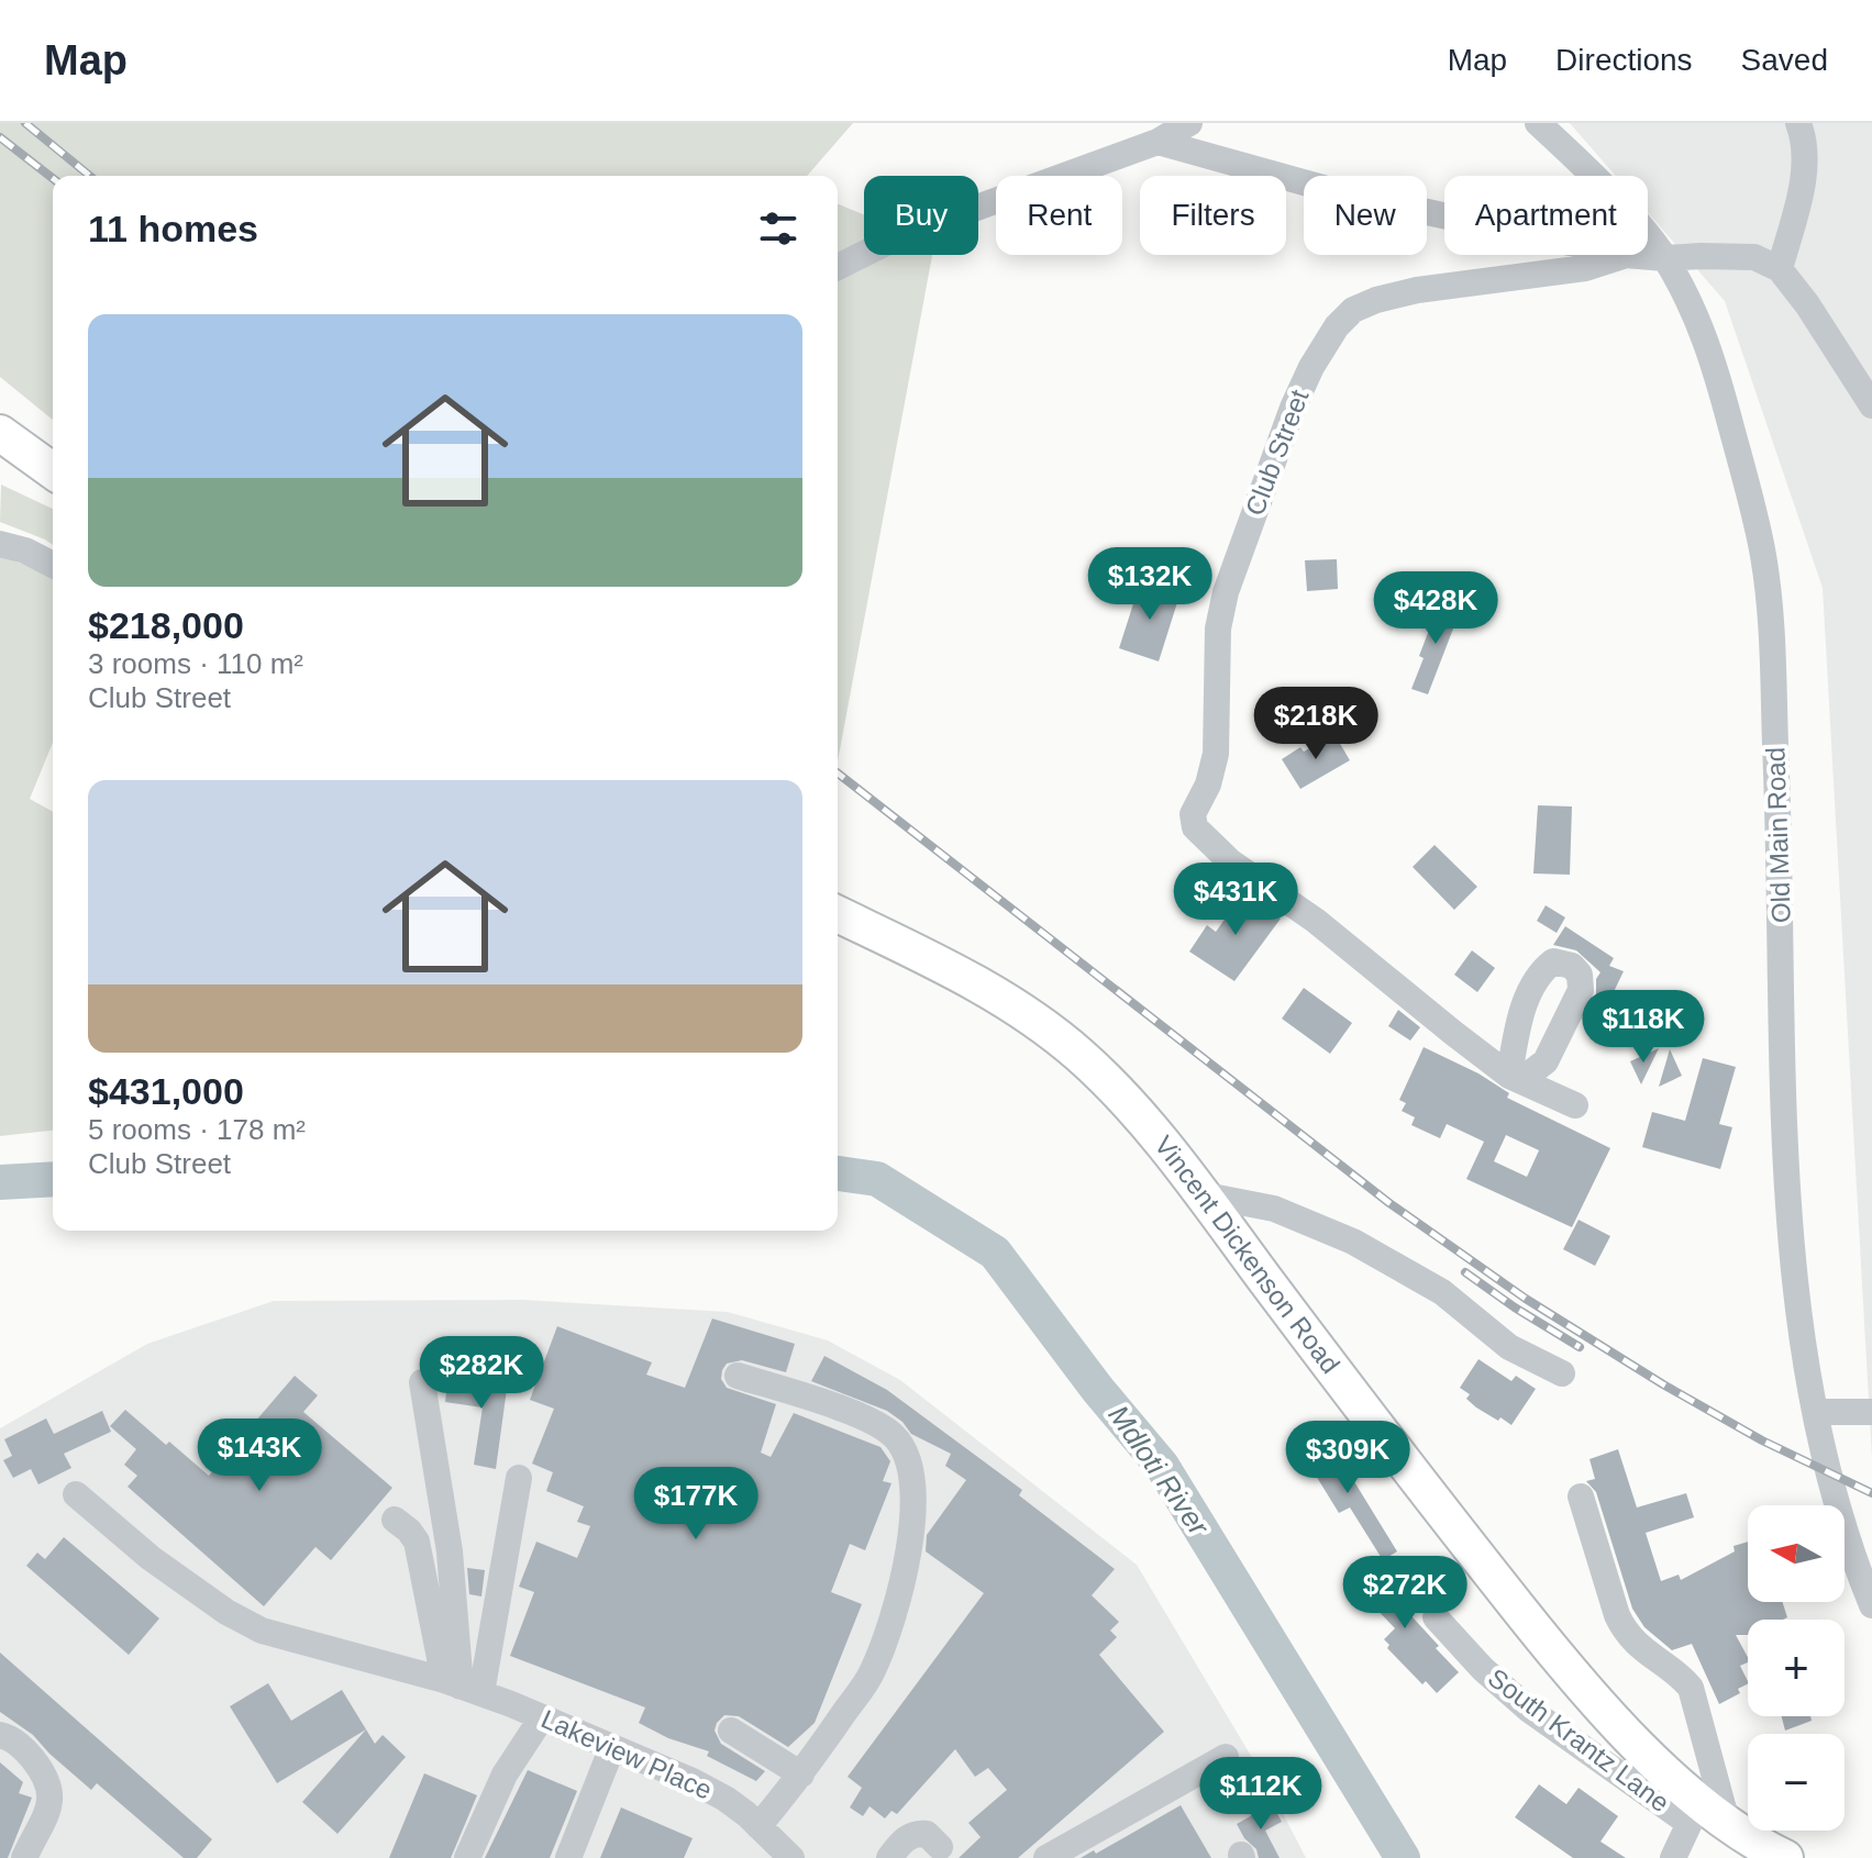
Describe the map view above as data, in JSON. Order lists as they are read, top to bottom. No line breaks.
{"streets":{"main road":["Vincent Dickenson Road"],"street":["Club Street","Old Main Road","South Krantz Lane","Lakeview Place"]},"crossings":[["Vincent Dickenson Road","South Krantz Lane"]],"water":["Mdloti River"],"north":"left","page":{"header":"Map","nav":["Map","Directions","Saved"],"chip":["Buy","Rent","Filters","New","Apartment"],"heading":"11 homes","list":[{"name":"$218,000","note":"3 rooms · 110 m² · Club Street"},{"name":"$431,000","note":"5 rooms · 178 m² · Club Street"}],"price":["$132K","$428K","$218K","$431K","$118K","$282K","$143K","$309K","$177K","$272K","$112K"],"map_buttons":["+","−"]}}
